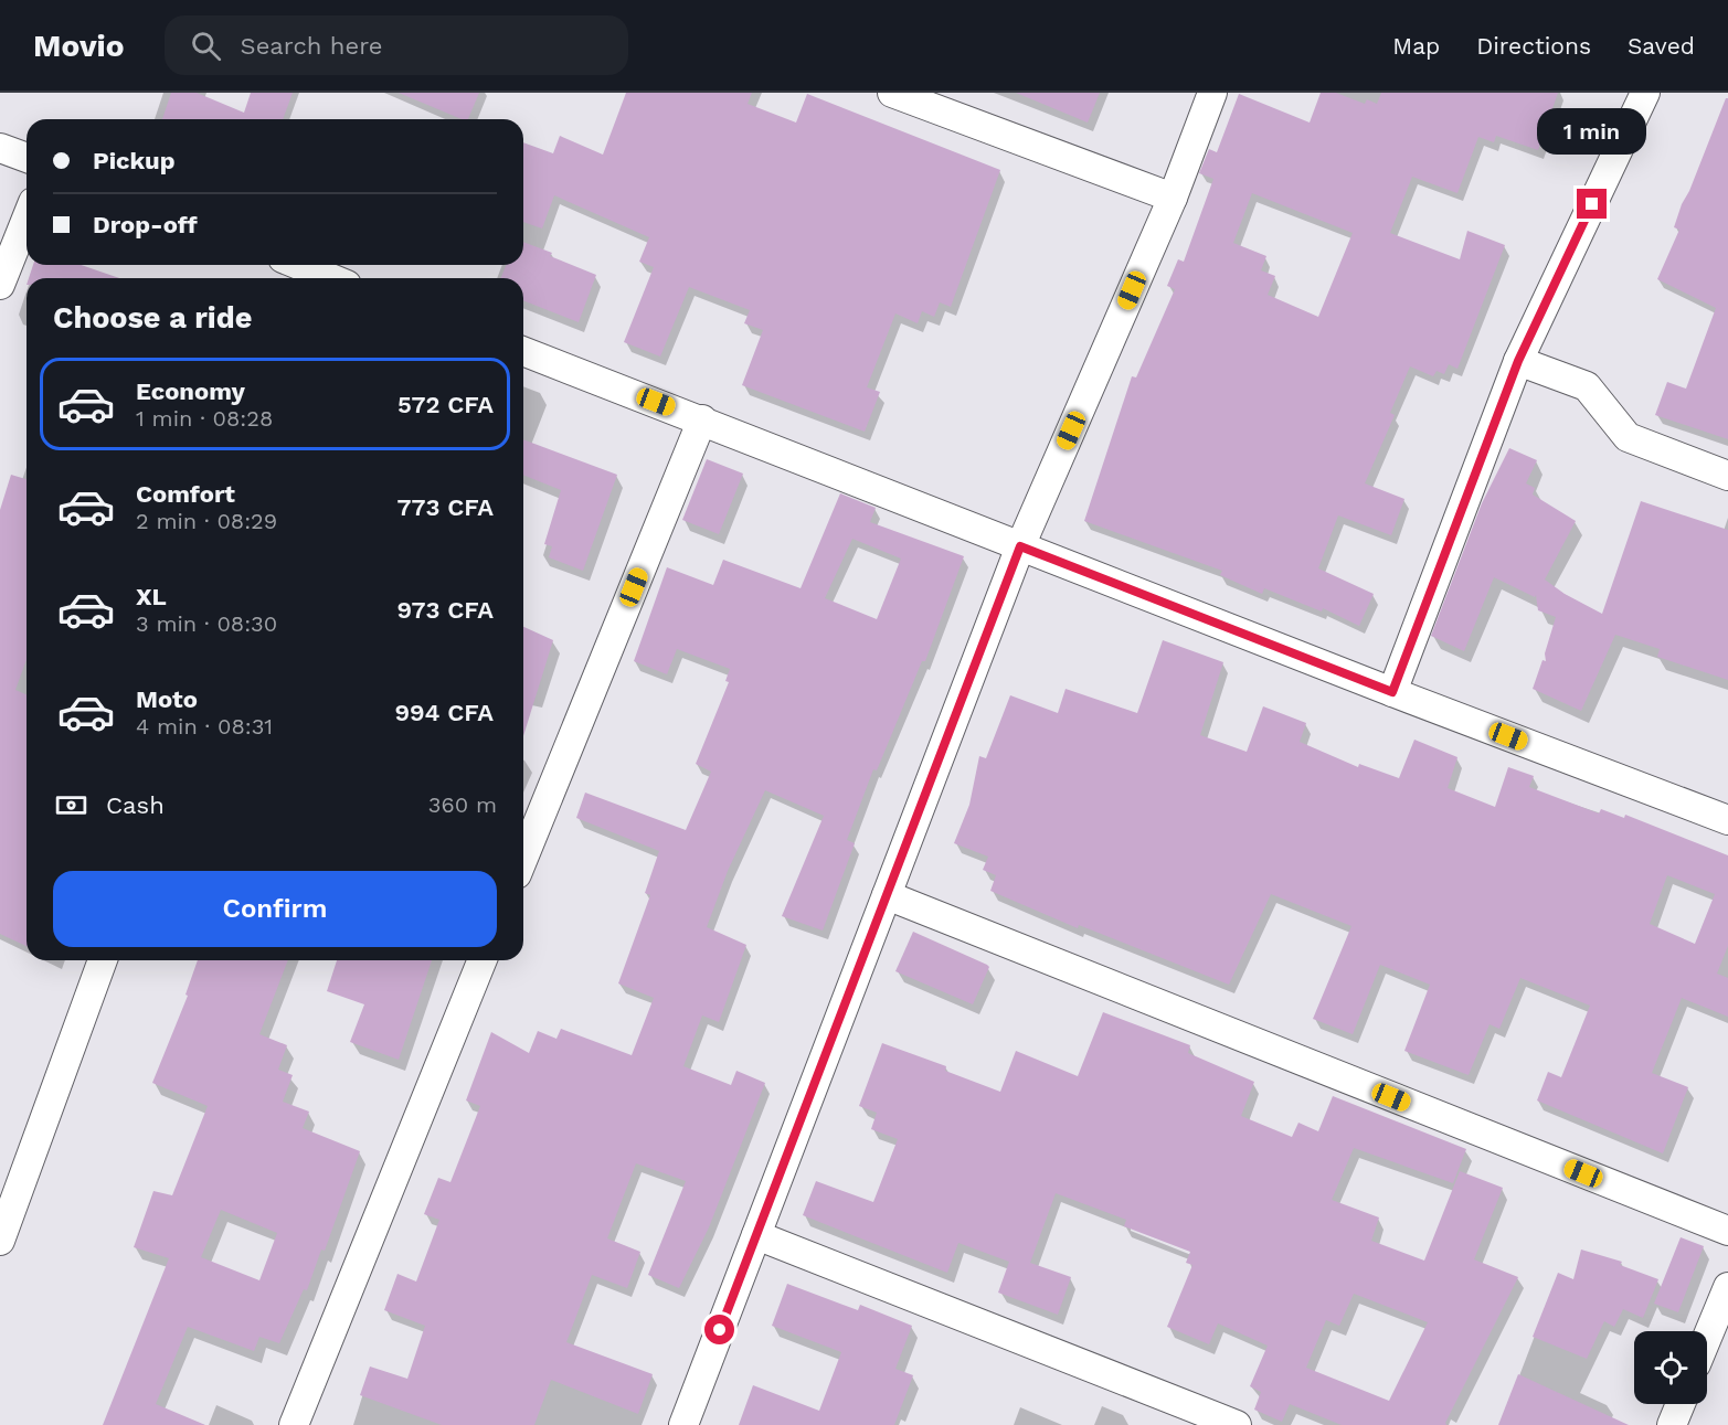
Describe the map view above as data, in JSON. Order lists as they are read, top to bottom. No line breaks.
{"page":{"header":"Movio","search":"Search here","nav":["Map","Directions","Saved"],"bubble":"1 min","banner":["Pickup","Drop-off"],"heading":"Choose a ride","list":[{"name":"Economy","note":"1 min · 08:28","value":"572 CFA"},{"name":"Comfort","note":"2 min · 08:29","value":"773 CFA"},{"name":"XL","note":"3 min · 08:30","value":"973 CFA"},{"name":"Moto","note":"4 min · 08:31","value":"994 CFA"}],"pay":["Cash","360 m"],"buttons":"Confirm"}}
